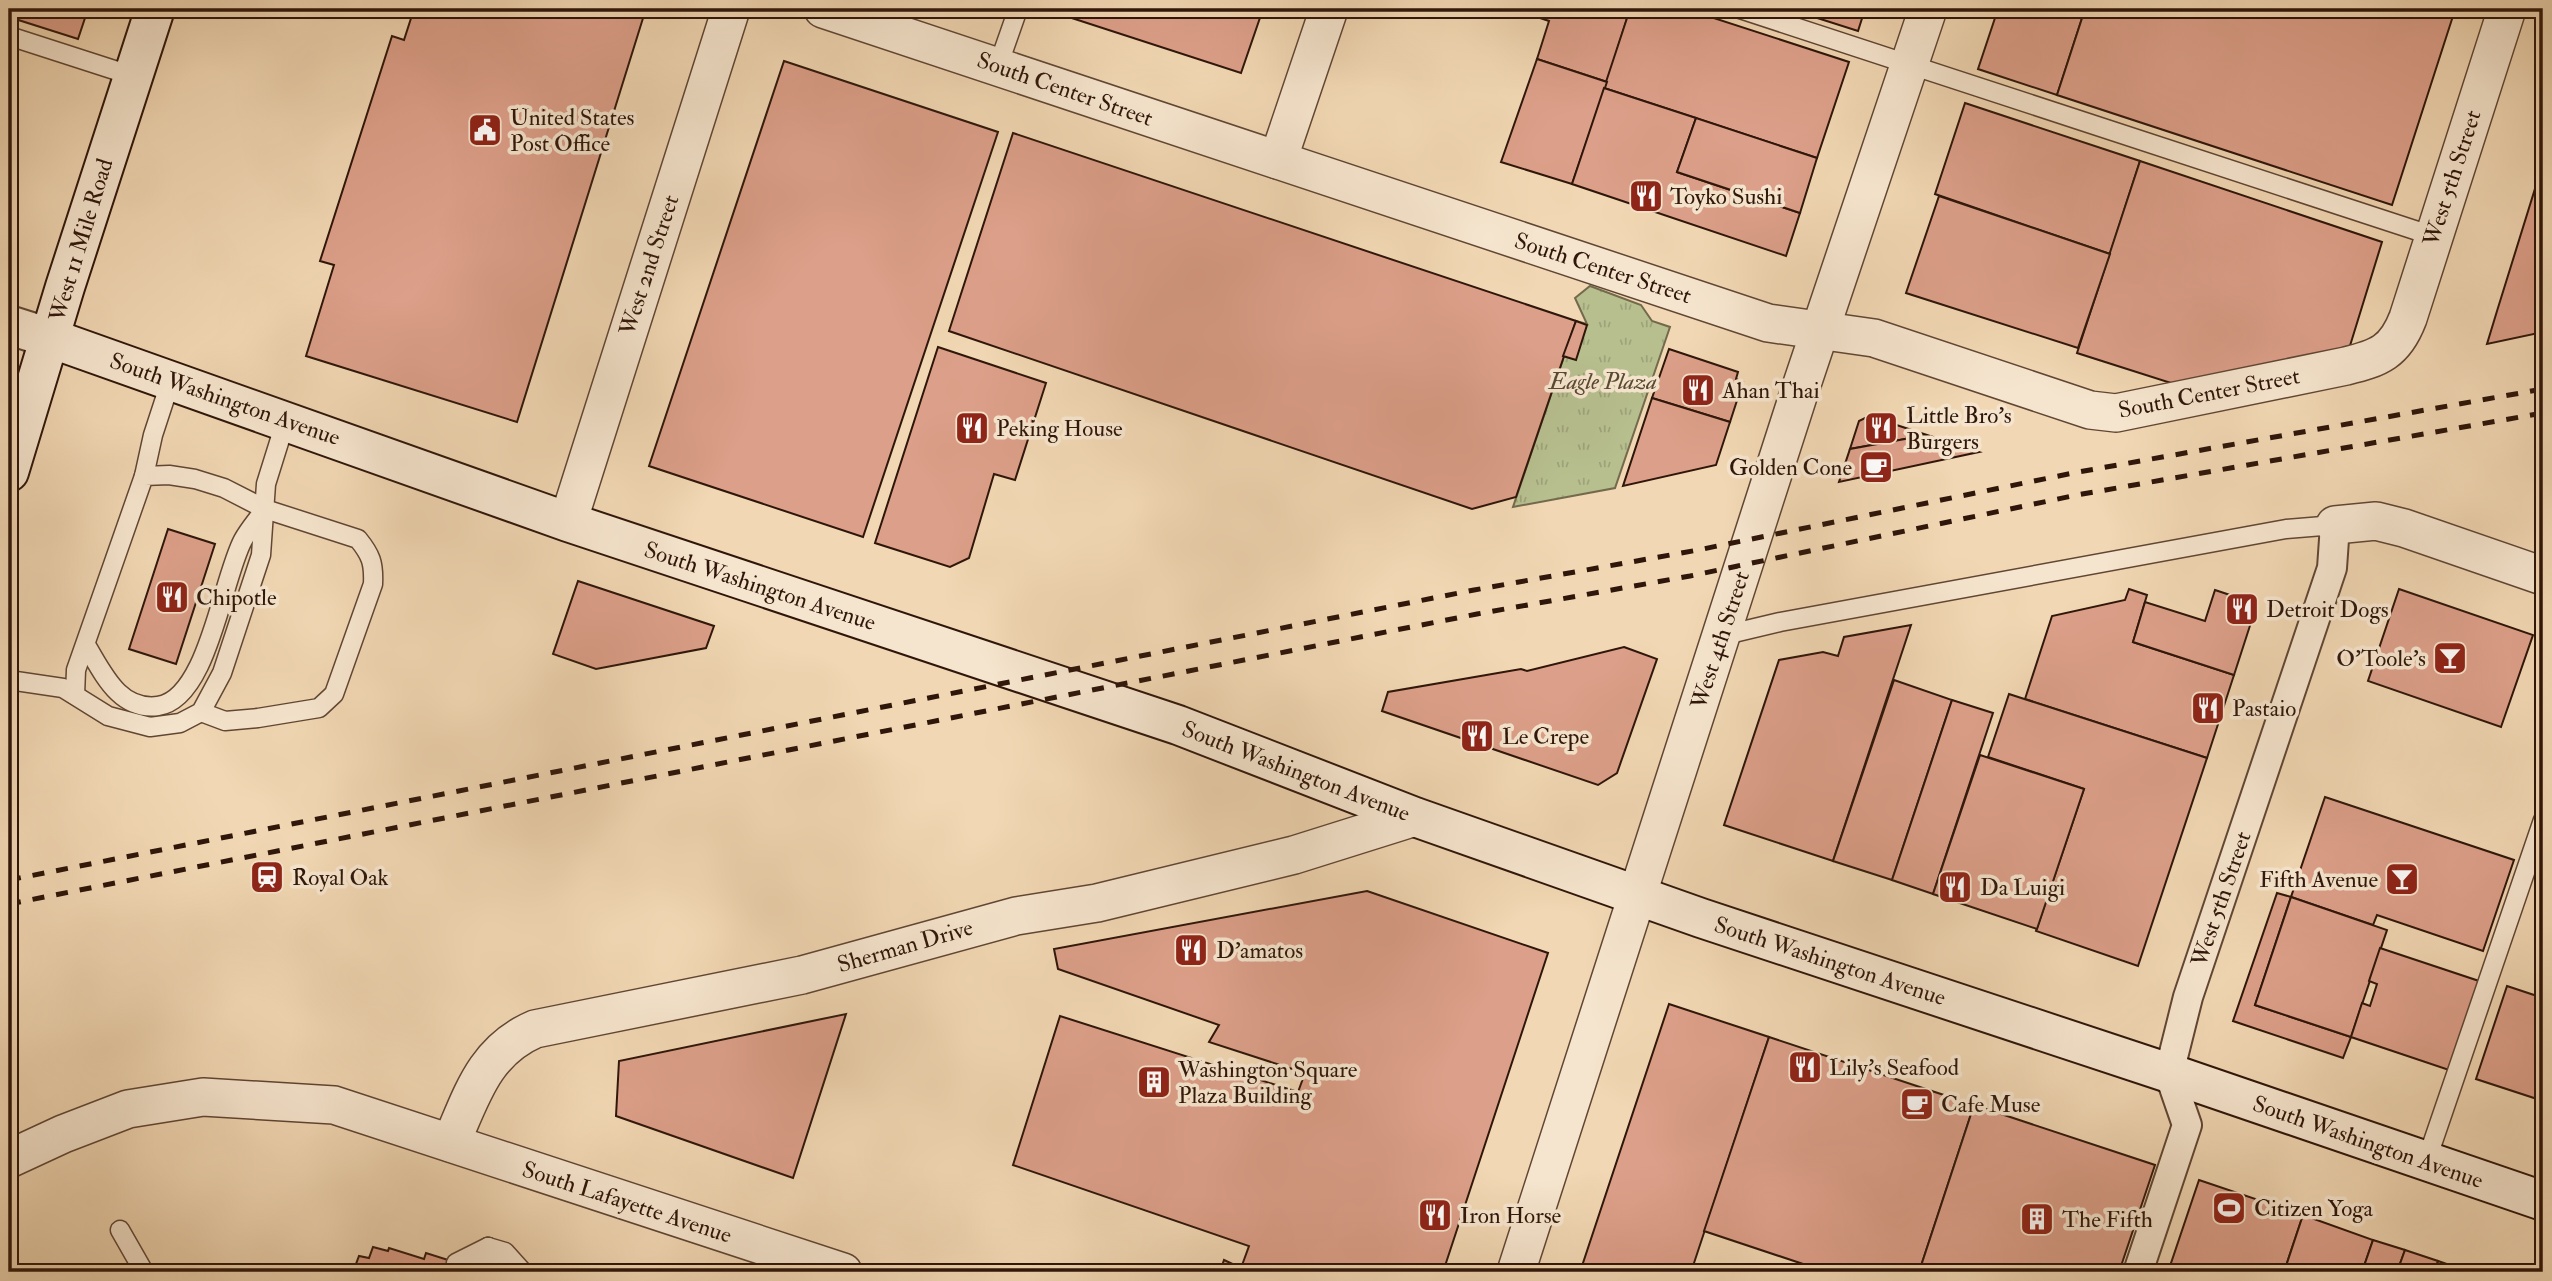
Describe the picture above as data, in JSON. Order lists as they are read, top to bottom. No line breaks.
{"streets":{"main road":["West 11 Mile Road","South Washington Avenue"],"street":["South Center Street","West 5th Street","West 2nd Street","West 4th Street","Sherman Drive","South Lafayette Avenue"]},"crossings":[["South Center Street","West 5th Street"],["South Center Street","West 4th Street"],["West 5th Street","South Washington Avenue"],["West 11 Mile Road","South Washington Avenue"],["West 2nd Street","South Washington Avenue"],["South Washington Avenue","West 4th Street"],["South Washington Avenue","Sherman Drive"],["Sherman Drive","South Lafayette Avenue"]],"parks":["Eagle Plaza"],"places":{"public building":["United States Post Office"],"restaurant":["Toyko Sushi","Ahan Thai","Peking House","Little Bro's Burgers","Chipotle","Detroit Dogs","Pastaio","Le Crepe","Da Luigi","D'amatos","Lily's Seafood","Iron Horse"],"cafe":["Golden Cone","Cafe Muse"],"bar":["O'Toole's","Fifth Avenue"],"station":["Royal Oak"],"building":["Washington Square Plaza Building","The Fifth"],"sports":["Citizen Yoga"]}}
